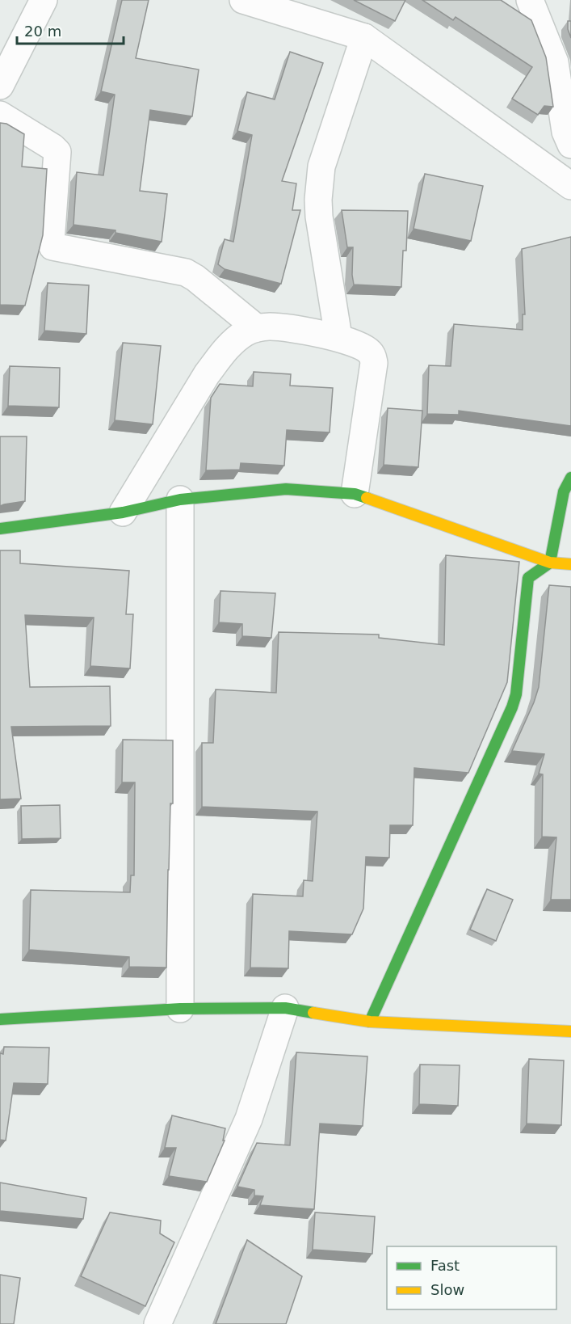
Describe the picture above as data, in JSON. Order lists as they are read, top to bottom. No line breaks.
{"legend":["Fast","Slow"],"scale_bar":"20 m"}
